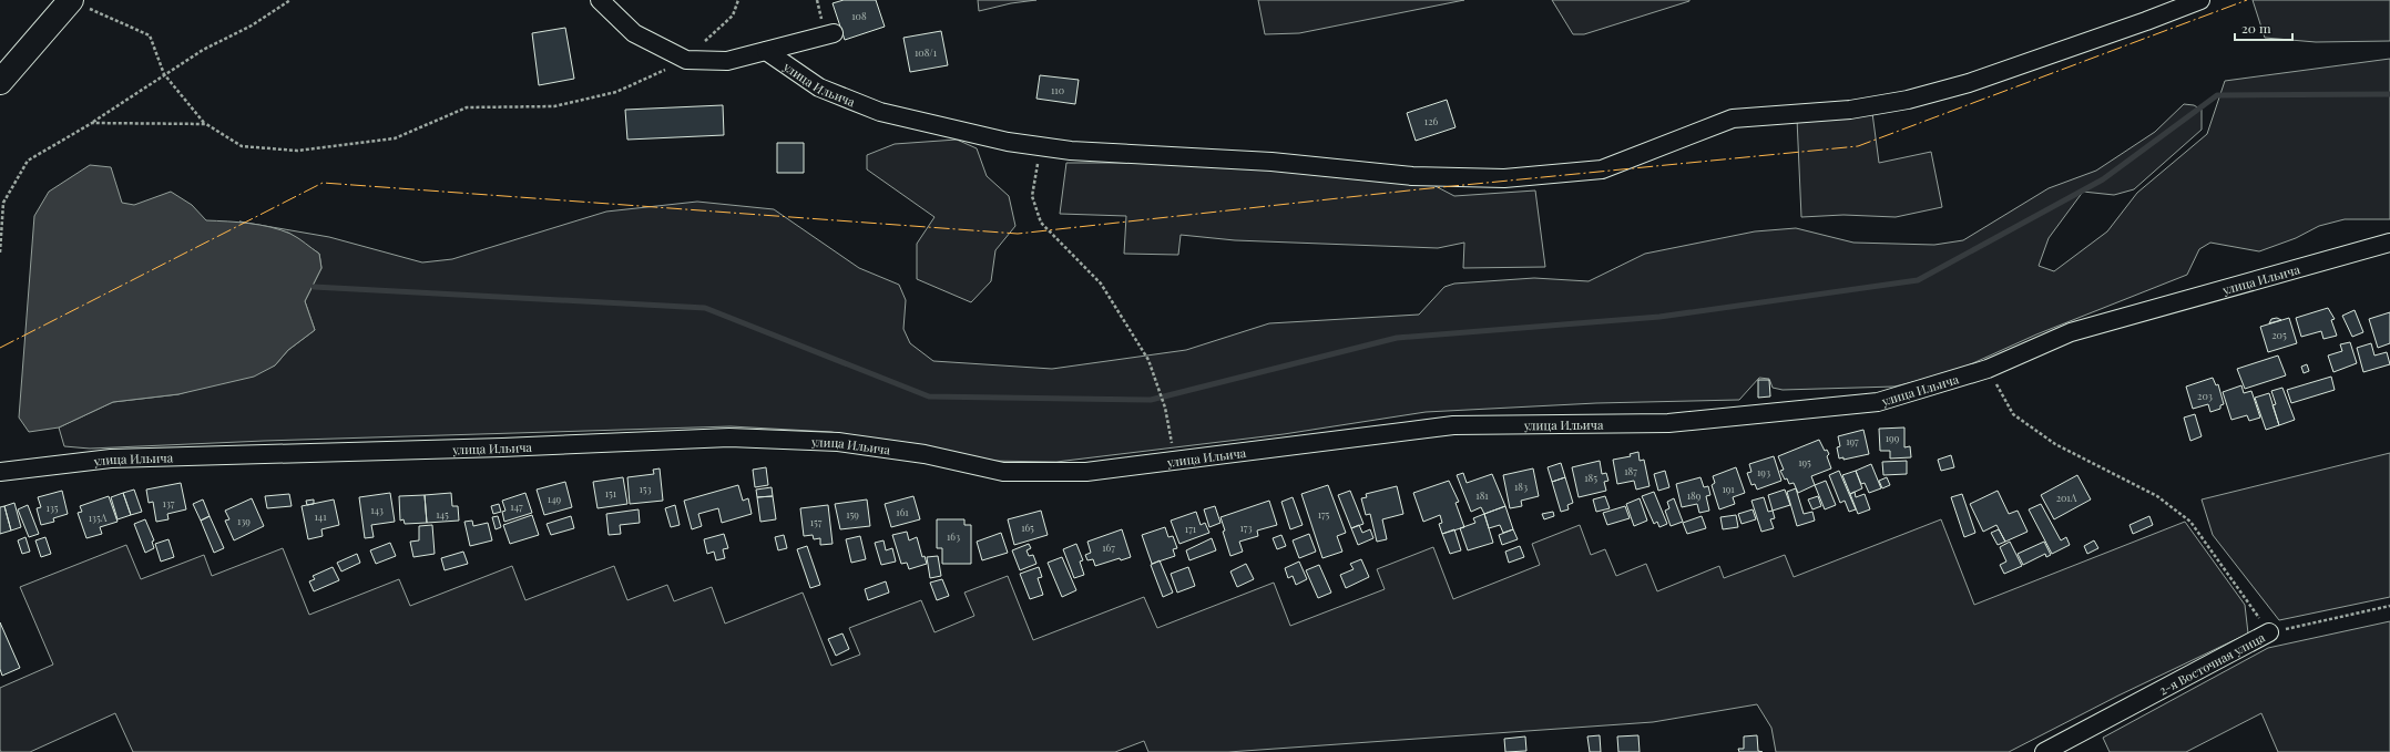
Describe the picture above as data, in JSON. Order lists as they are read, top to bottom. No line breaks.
{"streets":{"street":["улица Ильича","2-я Восточная улица"]},"house_numbers":["108","108/1","110","126","205","203","199","197","195","187","193","185","183","153","191","151","181","189","201А","149","137","147","135","143","161","145","159","175","141","135А","139","157","165","173","171","163","167"],"scale_bar":"20 m"}
